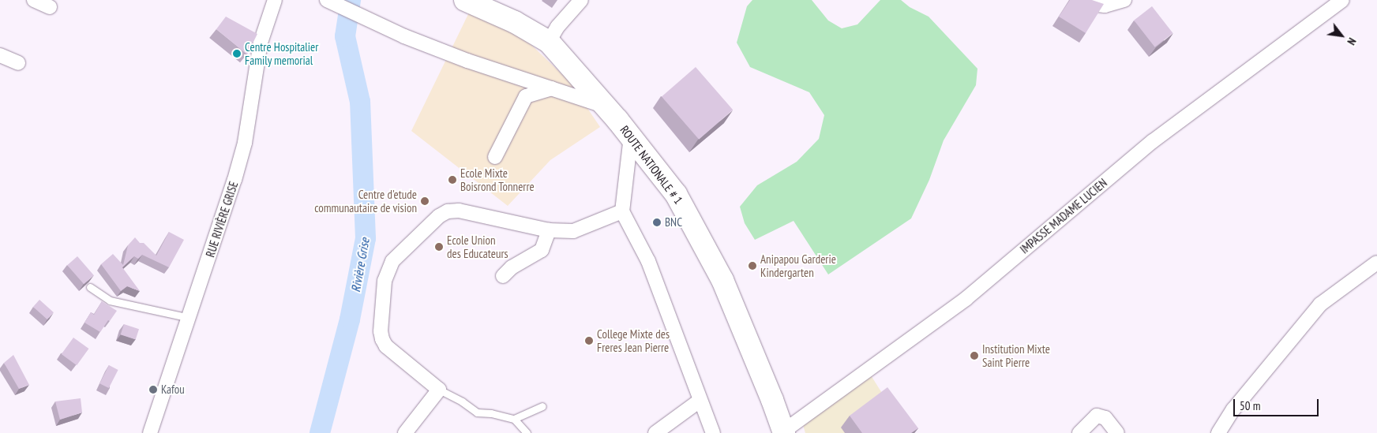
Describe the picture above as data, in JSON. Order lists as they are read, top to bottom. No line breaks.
{"streets":{"main road":["ROUTE NATIONALE # 1"],"street":["IMPASSE MADAME LUCIEN","RUE RIVIÈRE GRISE"]},"crossings":[["ROUTE NATIONALE # 1","IMPASSE MADAME LUCIEN"]],"water":["Rivière Grise"],"places":["Centre Hospitalier Family memorial","Ecole Mixte Boisrond Tonnerre","Centre d'etude communautaire de vision","BNC","Ecole Union des Educateurs","Anipapou Garderie Kindergarten","College Mixte des Freres Jean Pierre","Institution Mixte Saint Pierre","Kafou"],"scale_bar":"50 m","north":"bottom right"}
